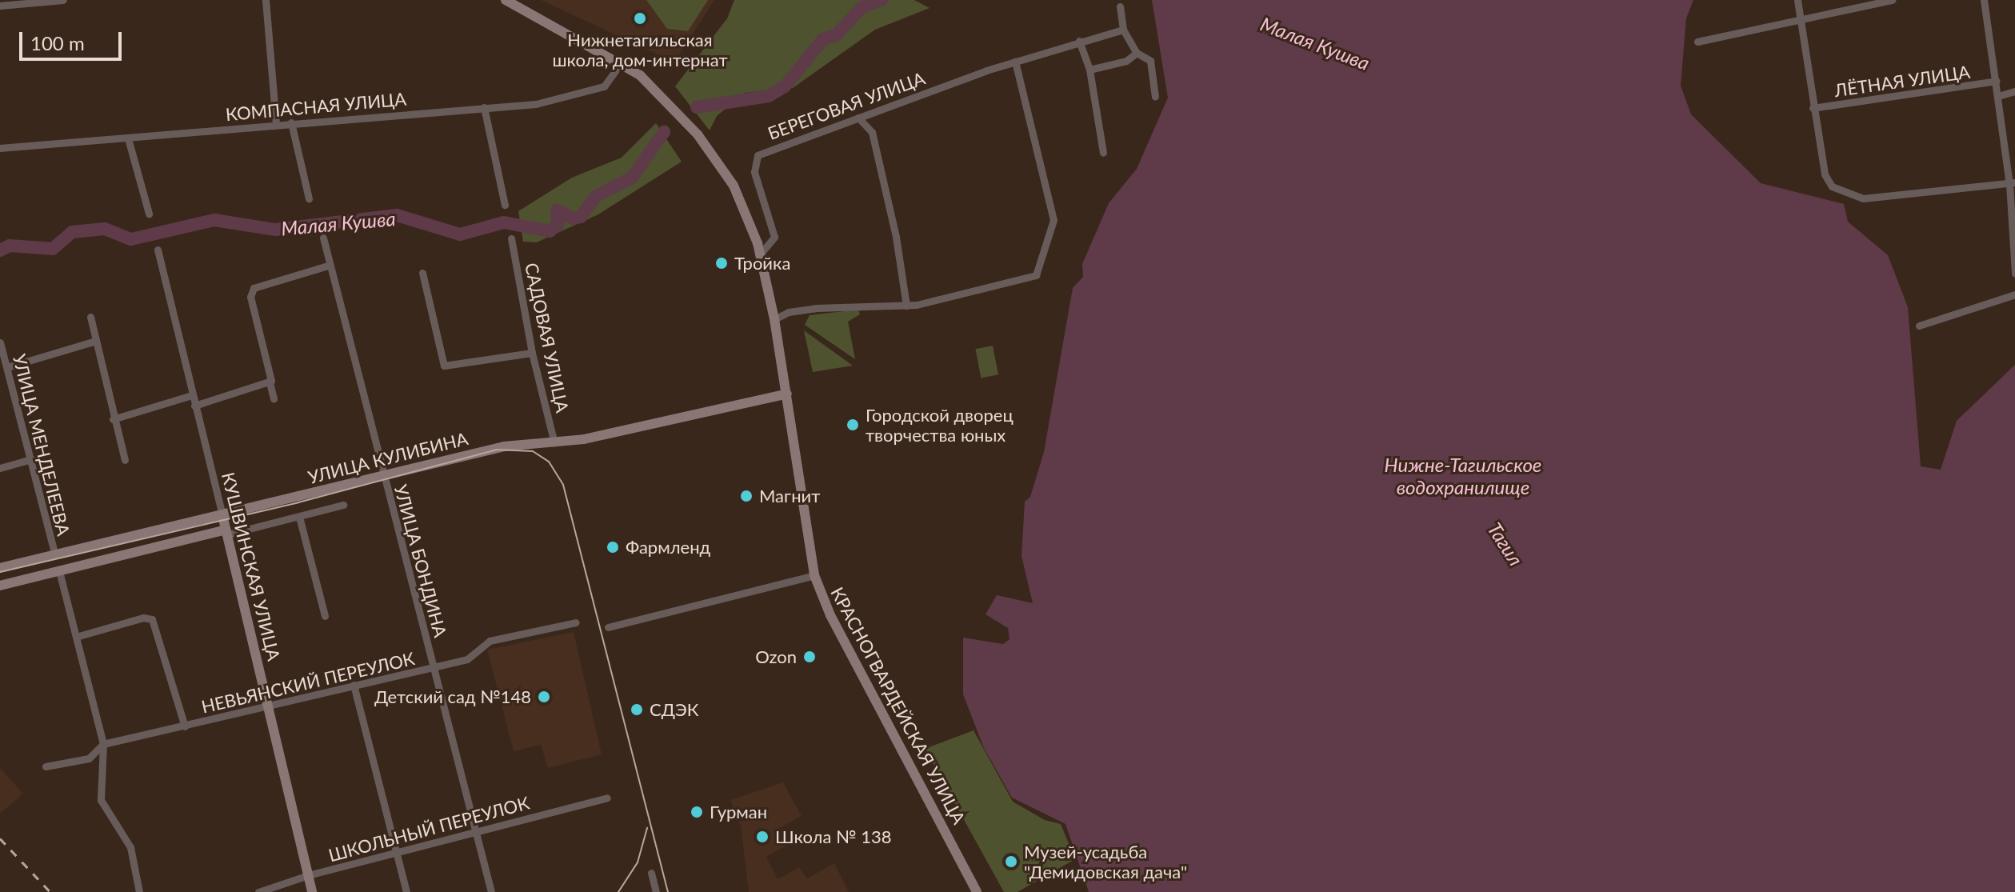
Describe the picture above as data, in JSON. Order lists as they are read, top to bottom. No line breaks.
{"streets":{"main road":["УЛИЦА КУЛИБИНА","КУШВИНСКАЯ УЛИЦА","КРАСНОГВАРДЕЙСКАЯ УЛИЦА"],"street":["ЛЁТНАЯ УЛИЦА","БЕРЕГОВАЯ УЛИЦА","КОМПАСНАЯ УЛИЦА","САДОВАЯ УЛИЦА","УЛИЦА МЕНДЕЛЕЕВА","УЛИЦА БОНДИНА","НЕВЬЯНСКИЙ ПЕРЕУЛОК","ШКОЛЬНЫЙ ПЕРЕУЛОК"]},"crossings":[["БЕРЕГОВАЯ УЛИЦА","КРАСНОГВАРДЕЙСКАЯ УЛИЦА"],["КОМПАСНАЯ УЛИЦА","КРАСНОГВАРДЕЙСКАЯ УЛИЦА"],["САДОВАЯ УЛИЦА","УЛИЦА КУЛИБИНА"],["УЛИЦА МЕНДЕЛЕЕВА","УЛИЦА КУЛИБИНА"],["УЛИЦА КУЛИБИНА","УЛИЦА БОНДИНА"],["УЛИЦА КУЛИБИНА","КУШВИНСКАЯ УЛИЦА"],["УЛИЦА КУЛИБИНА","КРАСНОГВАРДЕЙСКАЯ УЛИЦА"],["УЛИЦА БОНДИНА","НЕВЬЯНСКИЙ ПЕРЕУЛОК"],["УЛИЦА БОНДИНА","ШКОЛЬНЫЙ ПЕРЕУЛОК"],["КУШВИНСКАЯ УЛИЦА","НЕВЬЯНСКИЙ ПЕРЕУЛОК"],["КУШВИНСКАЯ УЛИЦА","ШКОЛЬНЫЙ ПЕРЕУЛОК"]],"water":["Малая Кушва","Нижне-Тагильское водохранилище","Тагил"],"places":["Нижнетагильская школа, дом-интернат","Тройка","Городской дворец творчества юных","Магнит","Фармленд","Ozon","Детский сад №148","СДЭК","Гурман","Школа № 138","Музей-усадьба \"Демидовская дача\""],"scale_bar":"100 m"}
